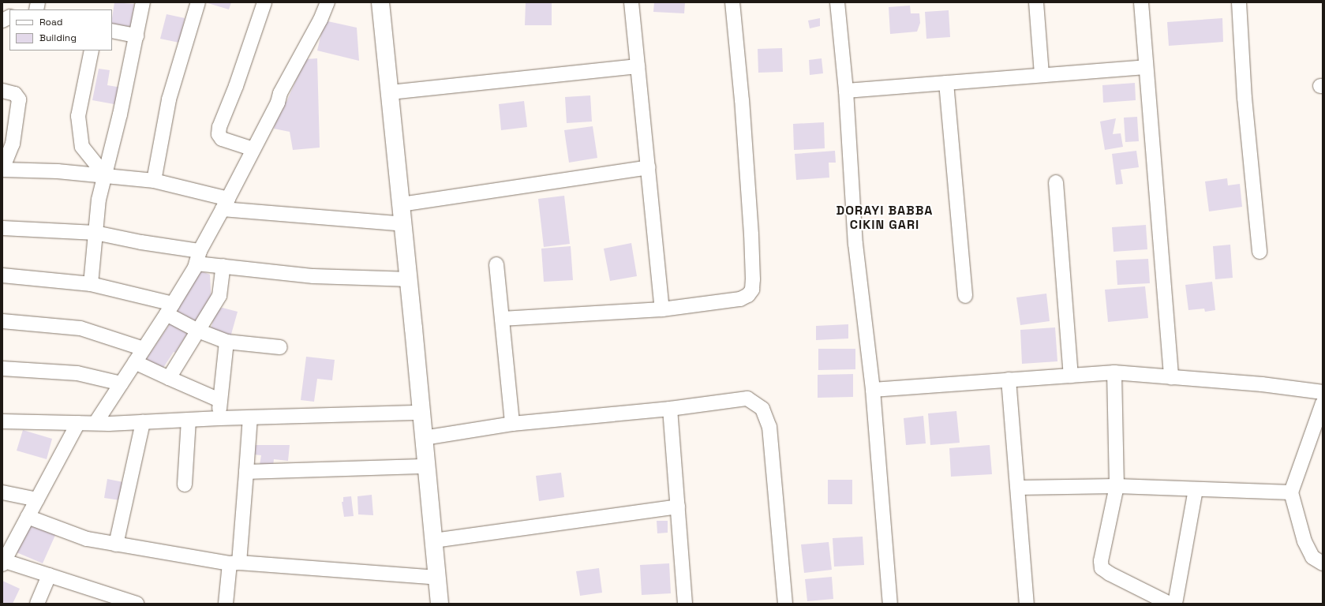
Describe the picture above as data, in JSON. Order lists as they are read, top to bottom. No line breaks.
{"districts":["DORAYI BABBA CIKIN GARI"],"legend":["Road","Building"]}
